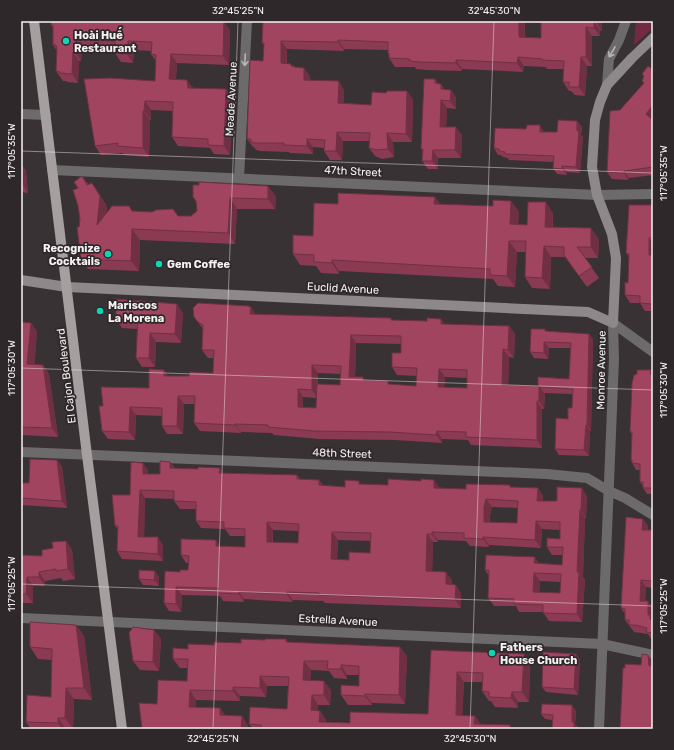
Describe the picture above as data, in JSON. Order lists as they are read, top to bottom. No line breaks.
{"streets":{"main road":["Euclid Avenue","Monroe Avenue","El Cajon Boulevard"],"street":["Meade Avenue","47th Street","48th Street","Estrella Avenue"]},"crossings":[["Meade Avenue","47th Street"],["47th Street","Monroe Avenue"],["47th Street","El Cajon Boulevard"],["Euclid Avenue","Monroe Avenue"],["Euclid Avenue","El Cajon Boulevard"],["Monroe Avenue","48th Street"],["Monroe Avenue","Estrella Avenue"],["El Cajon Boulevard","48th Street"],["El Cajon Boulevard","Estrella Avenue"]],"one_way":["Meade Avenue"],"places":["Hoài Huế Restaurant","Recognize Cocktails","Gem Coffee","Mariscos La Morena","Fathers House Church"],"coordinates":["32°45'25\"N","32°45'30\"N","117°05'35\"W","117°05'30\"W","117°05'25\"W"]}
